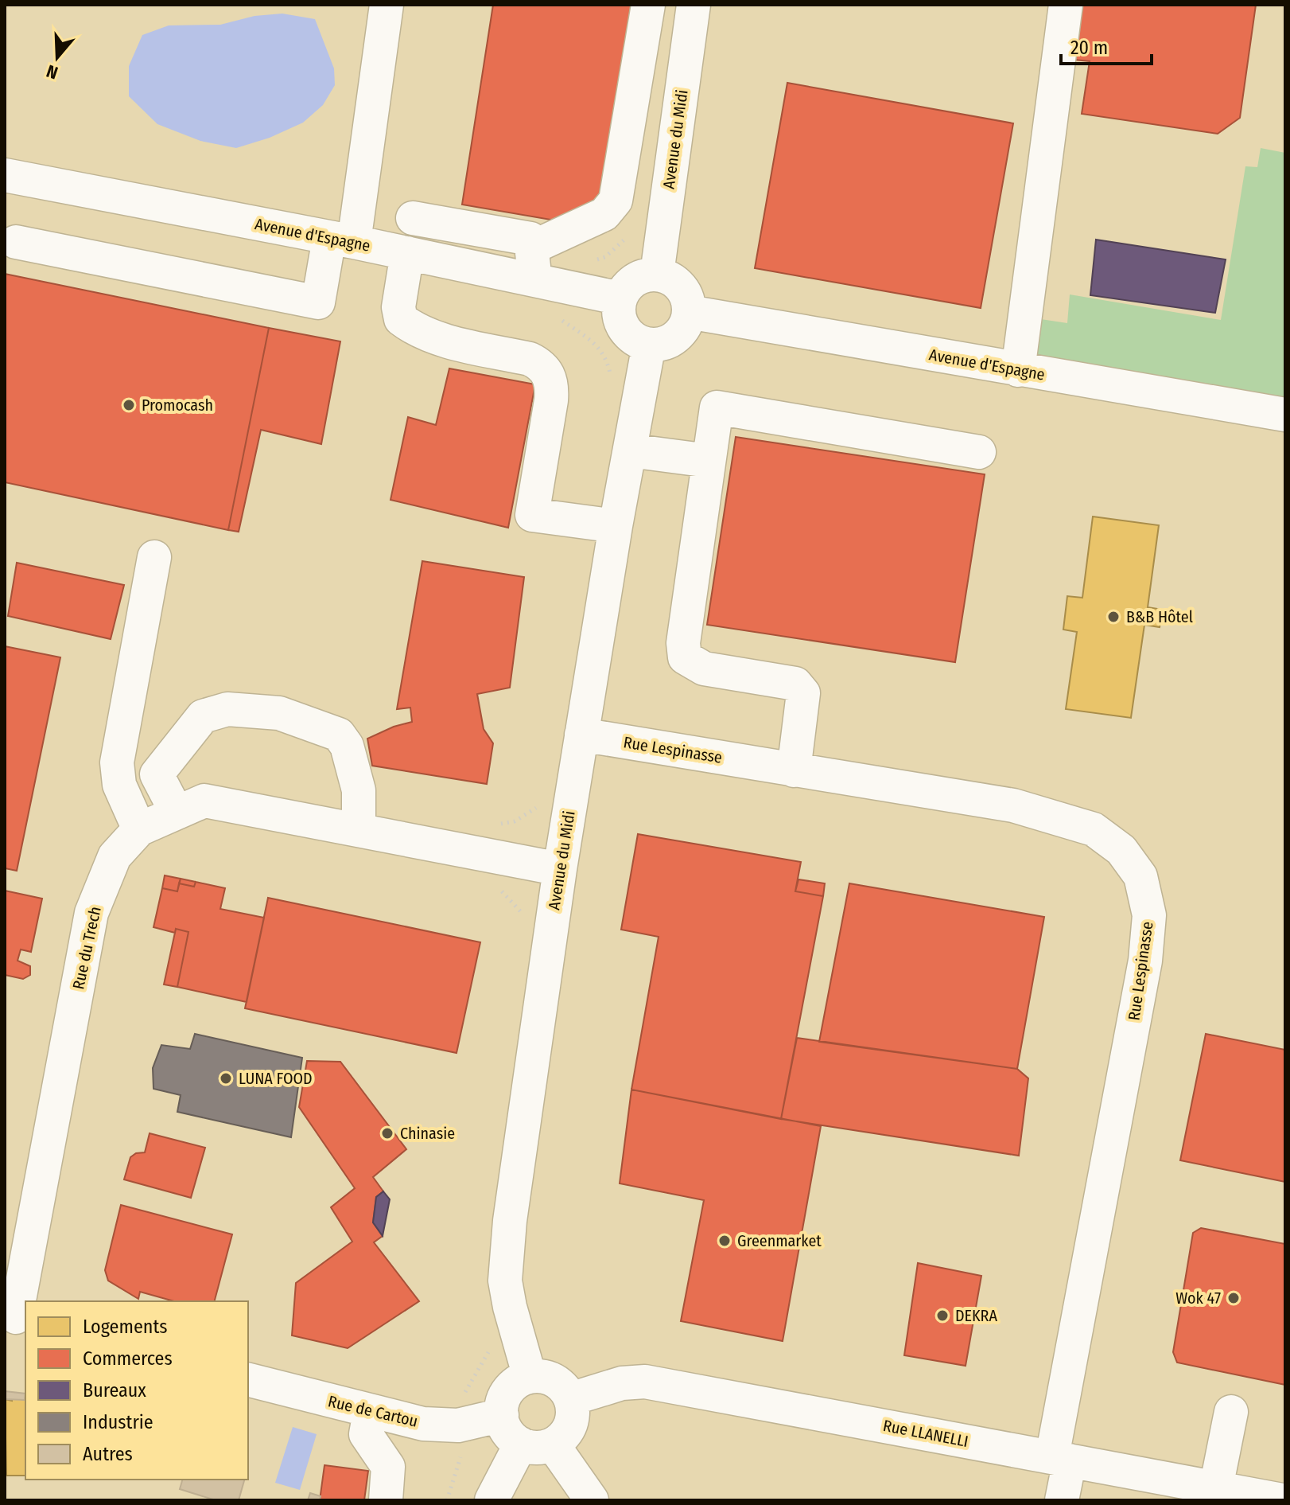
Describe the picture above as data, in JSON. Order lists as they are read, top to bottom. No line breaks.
{"streets":{"street":["Avenue du Midi","Avenue d'Espagne","Rue Lespinasse","Rue du Trech","Rue de Cartou","Rue LLANELLI"]},"crossings":[["Avenue du Midi","Avenue d'Espagne"],["Avenue du Midi","Rue Lespinasse"],["Avenue du Midi","Rue du Trech"],["Avenue du Midi","Rue de Cartou"],["Avenue du Midi","Rue LLANELLI"],["Rue Lespinasse","Rue LLANELLI"],["Rue de Cartou","Rue LLANELLI"]],"places":["Promocash","B&B Hôtel","LUNA FOOD","Chinasie","Greenmarket","Wok 47","DEKRA"],"legend":["Logements","Commerces","Bureaux","Industrie","Autres"],"scale_bar":"20 m","north":"bottom"}
